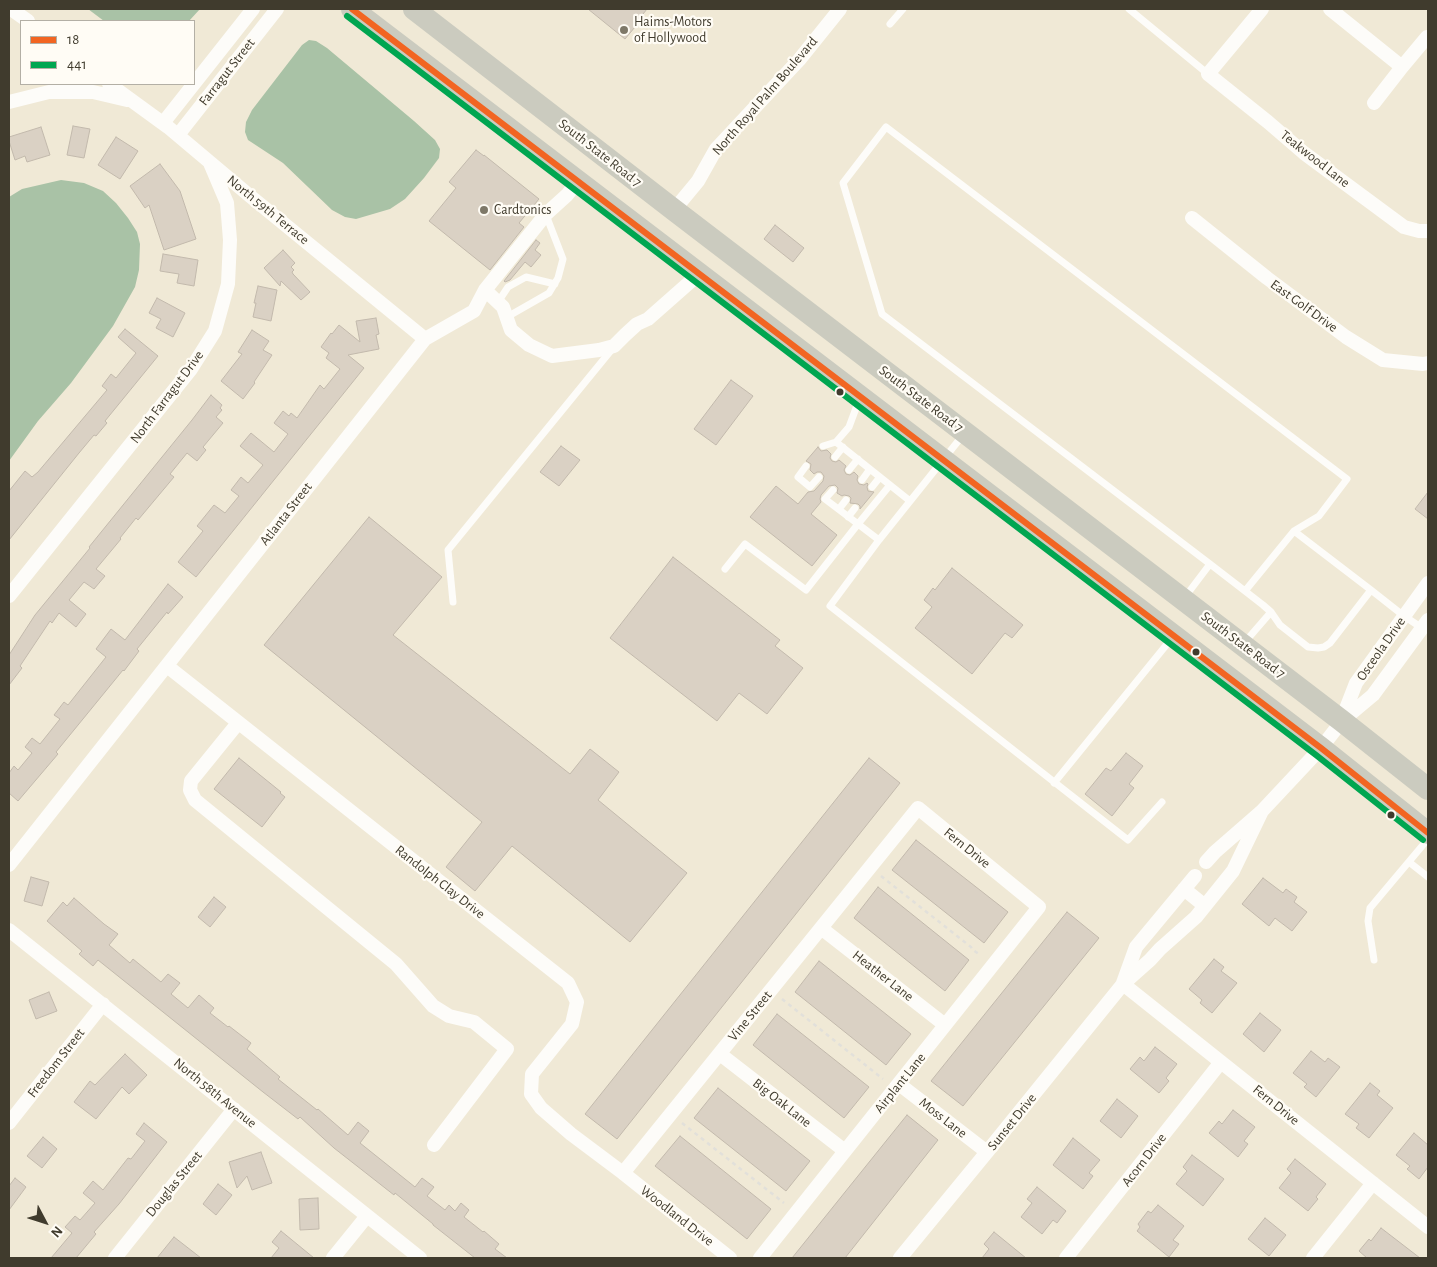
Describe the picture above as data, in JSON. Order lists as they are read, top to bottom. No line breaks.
{"streets":{"main road":["South State Road 7"],"street":["Farragut Street","North Royal Palm Boulevard","Teakwood Lane","North 59th Terrace","East Golf Drive","North Farragut Drive","Atlanta Street","Osceola Drive","Fern Drive","Randolph Clay Drive","Heather Lane","Vine Street","Freedom Street","Airplant Lane","North 58th Avenue","Big Oak Lane","Moss Lane","Sunset Drive","Acorn Drive","Douglas Street","Woodland Drive"]},"crossings":[["Farragut Street","North 59th Terrace"],["North Royal Palm Boulevard","South State Road 7"],["South State Road 7","Osceola Drive"],["North 59th Terrace","North Farragut Drive"],["North 59th Terrace","Atlanta Street"],["Atlanta Street","Randolph Clay Drive"],["Osceola Drive","Sunset Drive"],["Fern Drive","Vine Street"],["Fern Drive","Airplant Lane"],["Fern Drive","Sunset Drive"],["Fern Drive","Acorn Drive"],["Randolph Clay Drive","Vine Street"],["Randolph Clay Drive","Woodland Drive"],["Heather Lane","Vine Street"],["Heather Lane","Airplant Lane"],["Vine Street","Big Oak Lane"],["Vine Street","Woodland Drive"],["Freedom Street","North 58th Avenue"],["Airplant Lane","Big Oak Lane"],["Airplant Lane","Moss Lane"],["North 58th Avenue","Douglas Street"],["Moss Lane","Sunset Drive"]],"places":["Haims-Motors of Hollywood","Cardtonics"],"lines":["transit line 18","transit line 441"],"legend":["18","441"],"north":"bottom right"}
